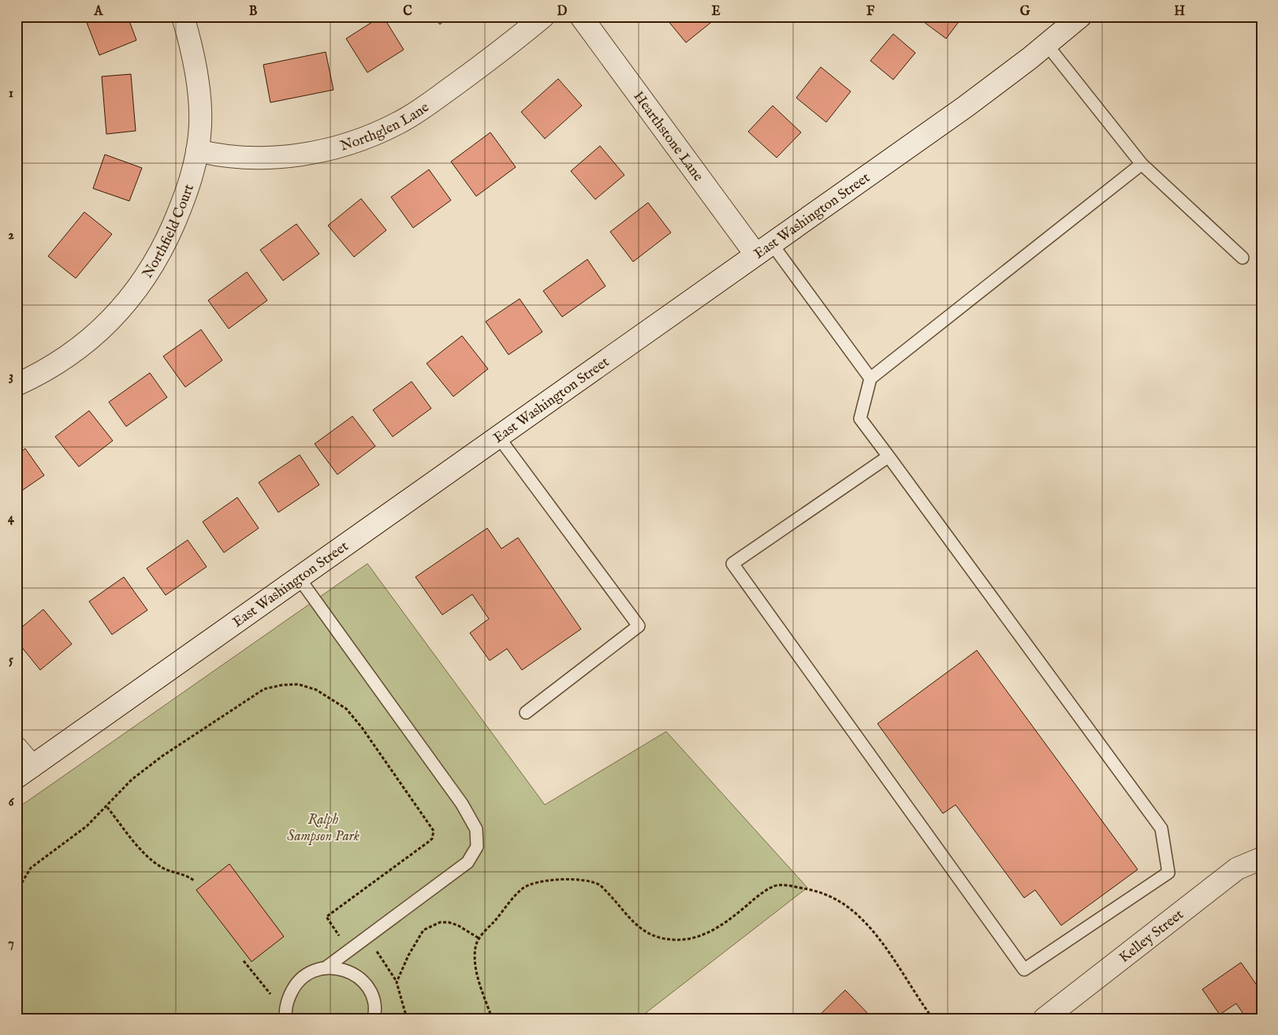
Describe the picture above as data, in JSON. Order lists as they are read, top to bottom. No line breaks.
{"streets":{"street":["Northglen Lane","Hearthstone Lane","East Washington Street","Northfield Court","Kelley Street"]},"crossings":[["Northglen Lane","Northfield Court"],["Hearthstone Lane","East Washington Street"]],"parks":["Ralph Sampson Park"],"grid":{"columns":["A","B","C","D","E","F","G","H"],"rows":["1","2","3","4","5","6","7"]}}
